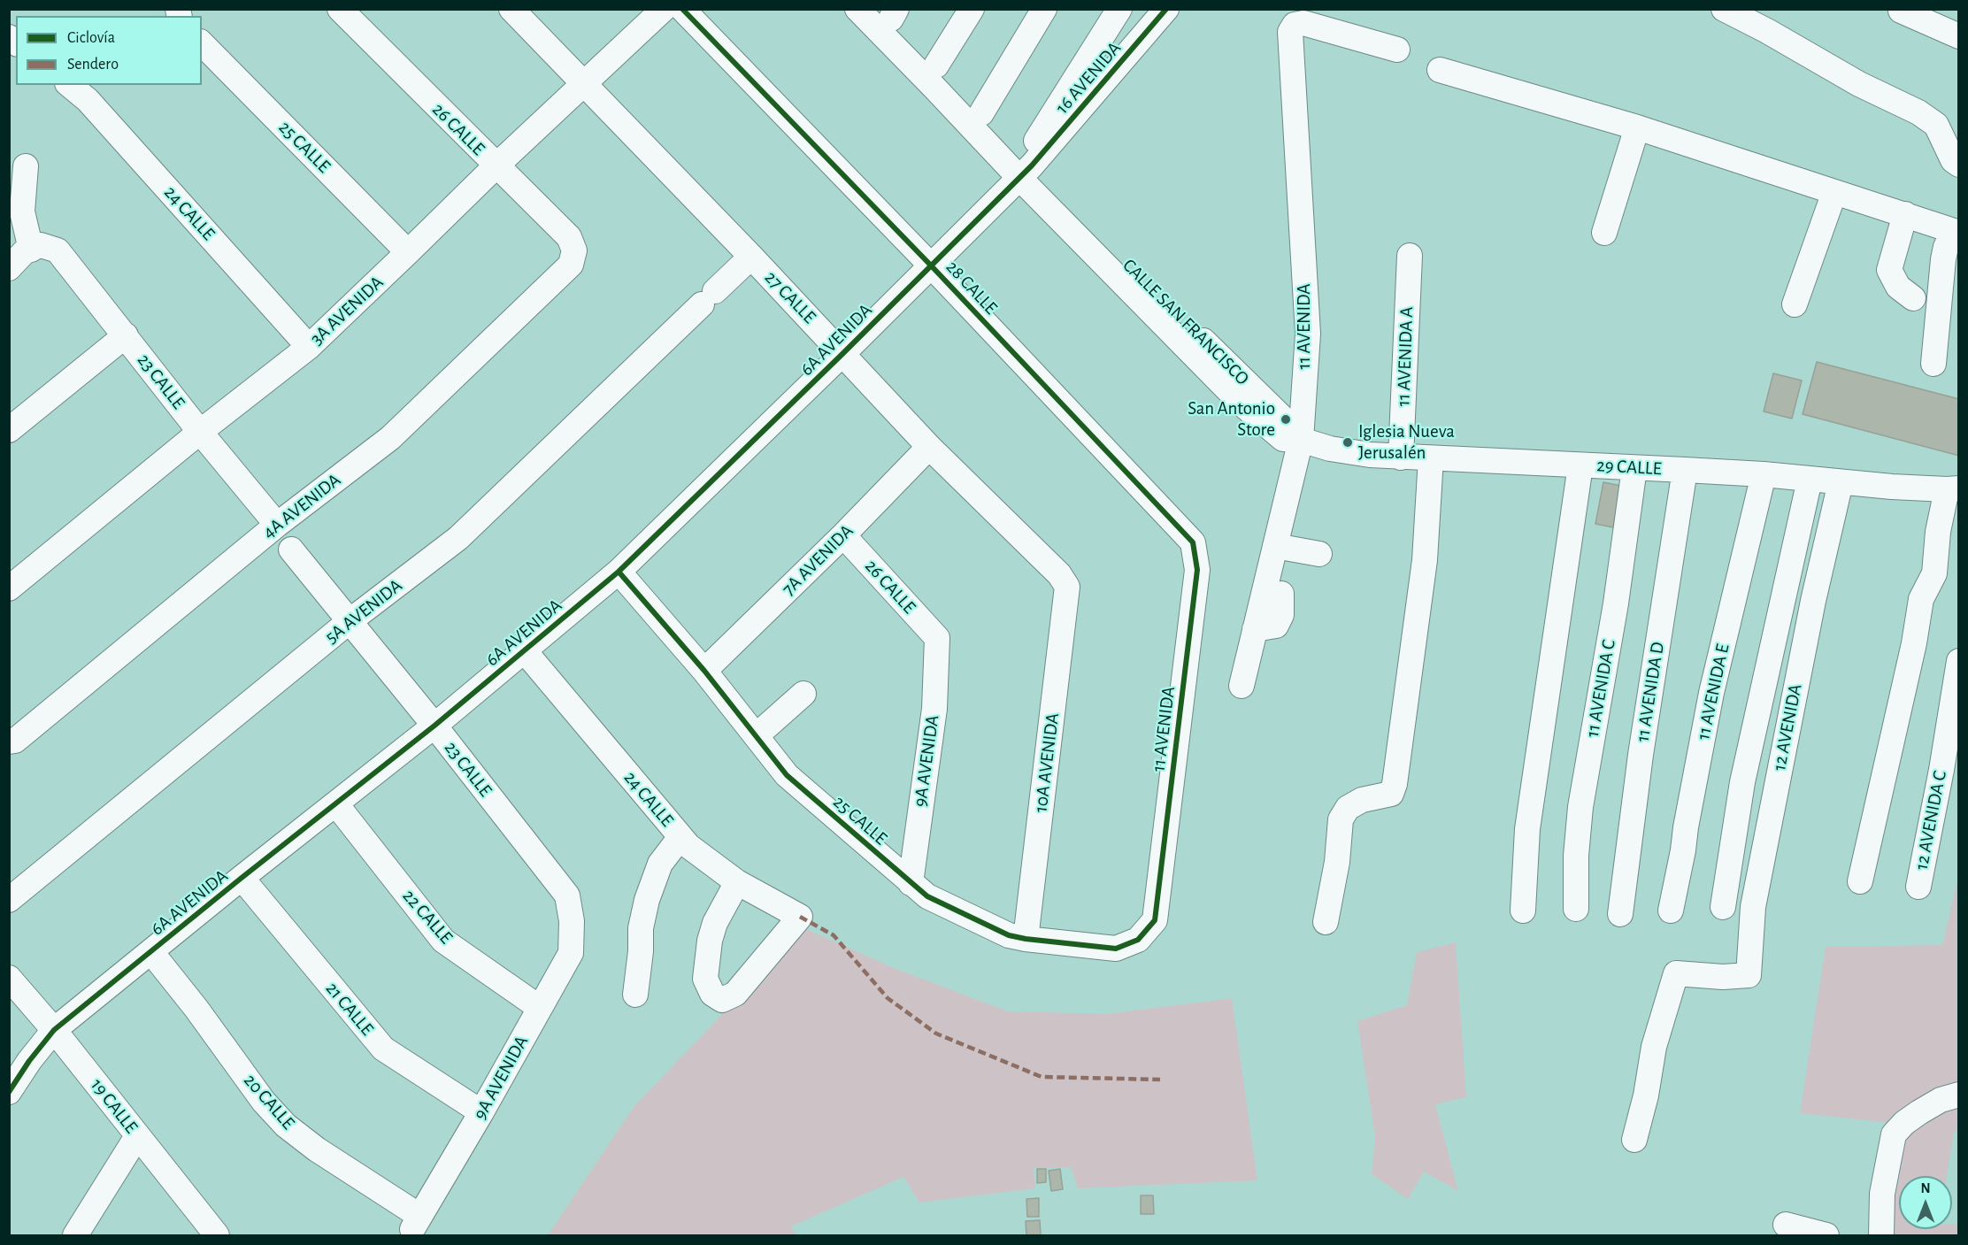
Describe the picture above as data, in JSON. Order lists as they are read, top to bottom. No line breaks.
{"streets":{"street":["16 AVENIDA","26 CALLE","25 CALLE","24 CALLE","28 CALLE","27 CALLE","3A AVENIDA","CALLE SAN FRANCISCO","11 AVENIDA","6A AVENIDA","11 AVENIDA A","23 CALLE","29 CALLE","4A AVENIDA","7A AVENIDA","5A AVENIDA","11 AVENIDA C","11 AVENIDA D","11 AVENIDA E","12 AVENIDA","9A AVENIDA","10A AVENIDA","12 AVENIDA C","22 CALLE","21 CALLE","20 CALLE","19 CALLE"]},"crossings":[["16 AVENIDA","CALLE SAN FRANCISCO"],["16 AVENIDA","6A AVENIDA"],["26 CALLE","3A AVENIDA"],["26 CALLE","4A AVENIDA"],["26 CALLE","7A AVENIDA"],["26 CALLE","9A AVENIDA"],["25 CALLE","3A AVENIDA"],["25 CALLE","11 AVENIDA"],["25 CALLE","6A AVENIDA"],["25 CALLE","7A AVENIDA"],["25 CALLE","9A AVENIDA"],["25 CALLE","10A AVENIDA"],["24 CALLE","3A AVENIDA"],["24 CALLE","6A AVENIDA"],["28 CALLE","11 AVENIDA"],["28 CALLE","6A AVENIDA"],["27 CALLE","3A AVENIDA"],["27 CALLE","6A AVENIDA"],["27 CALLE","7A AVENIDA"],["27 CALLE","5A AVENIDA"],["27 CALLE","10A AVENIDA"],["3A AVENIDA","23 CALLE"],["CALLE SAN FRANCISCO","11 AVENIDA"],["CALLE SAN FRANCISCO","6A AVENIDA"],["CALLE SAN FRANCISCO","29 CALLE"],["11 AVENIDA","29 CALLE"],["6A AVENIDA","23 CALLE"],["6A AVENIDA","22 CALLE"],["6A AVENIDA","21 CALLE"],["6A AVENIDA","20 CALLE"],["6A AVENIDA","19 CALLE"],["11 AVENIDA A","29 CALLE"],["23 CALLE","4A AVENIDA"],["23 CALLE","5A AVENIDA"],["23 CALLE","9A AVENIDA"],["29 CALLE","11 AVENIDA C"],["29 CALLE","11 AVENIDA D"],["29 CALLE","11 AVENIDA E"],["29 CALLE","12 AVENIDA"],["9A AVENIDA","22 CALLE"],["9A AVENIDA","21 CALLE"],["9A AVENIDA","20 CALLE"]],"places":["San Antonio Store","Iglesia Nueva Jerusalén"],"legend":["Ciclovía","Sendero"],"north":"top"}
